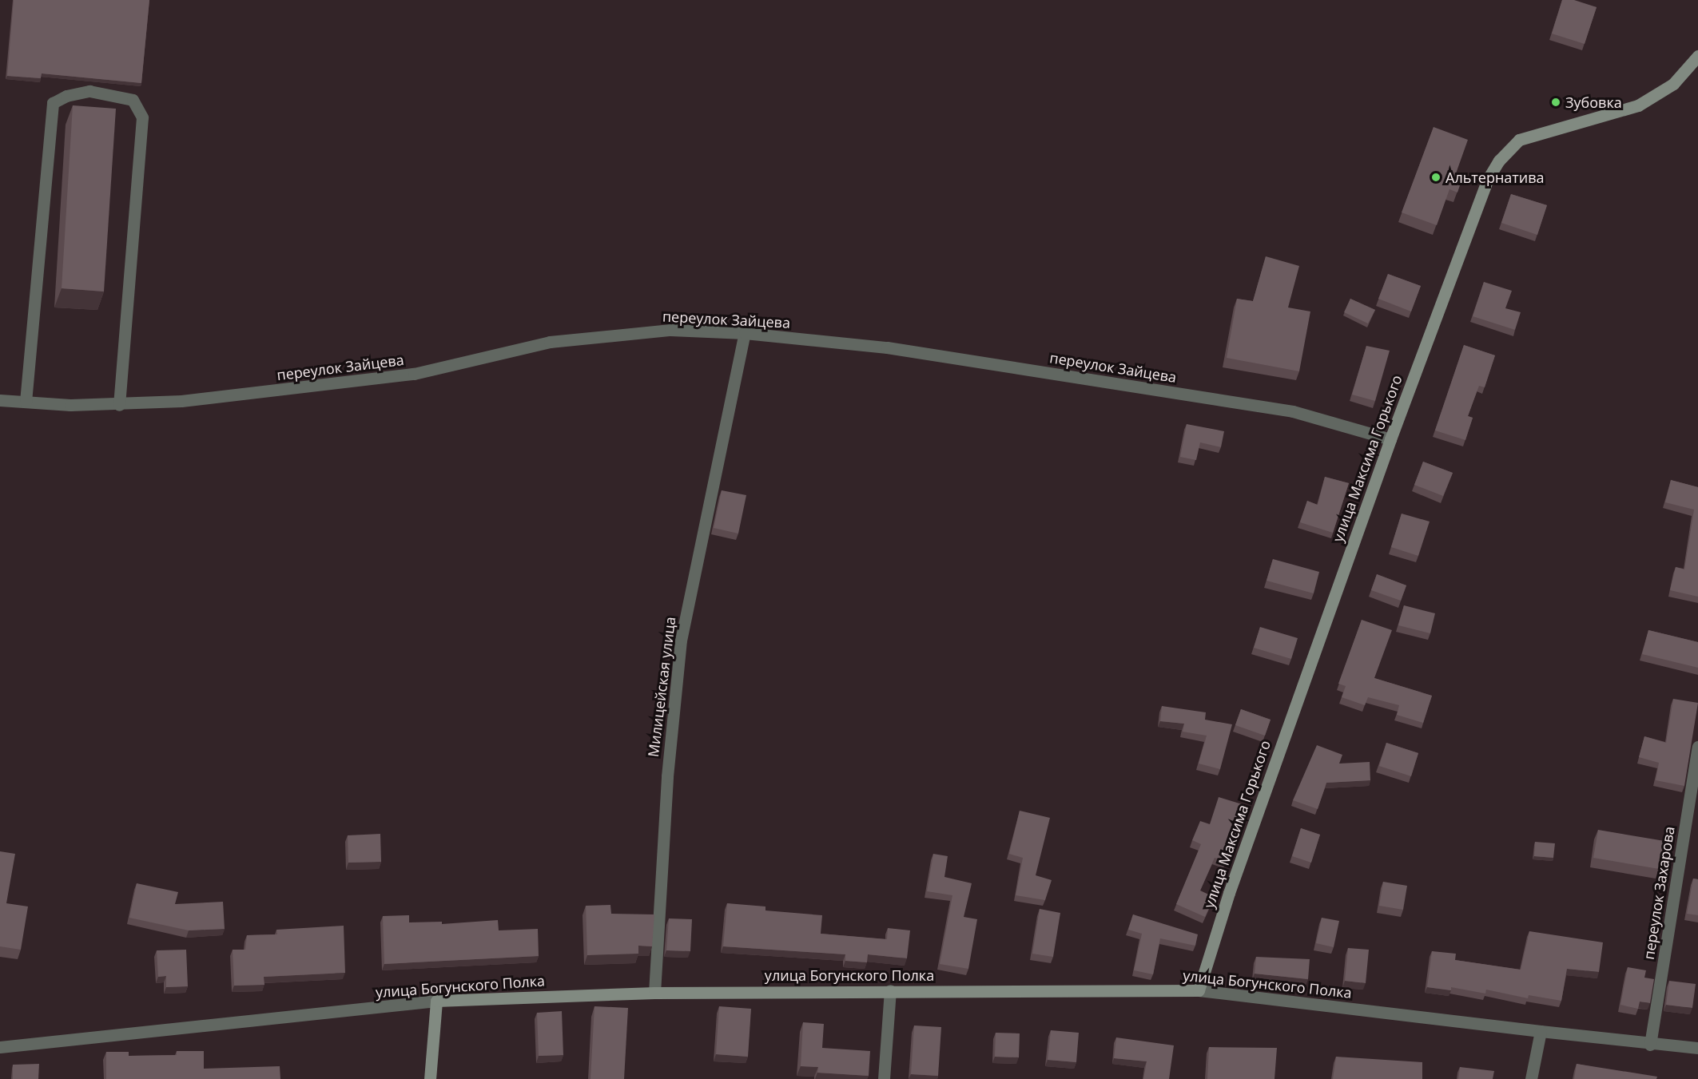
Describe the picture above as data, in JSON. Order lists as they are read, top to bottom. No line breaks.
{"streets":{"main road":["улица Максима Горького","улица Богунского Полка"],"street":["переулок Зайцева","Милицейская улица","переулок Захарова"]},"crossings":[["переулок Зайцева","улица Максима Горького"],["переулок Зайцева","Милицейская улица"],["улица Максима Горького","улица Богунского Полка"],["Милицейская улица","улица Богунского Полка"],["переулок Захарова","улица Богунского Полка"]],"places":["Зубовка","Альтернатива"]}
